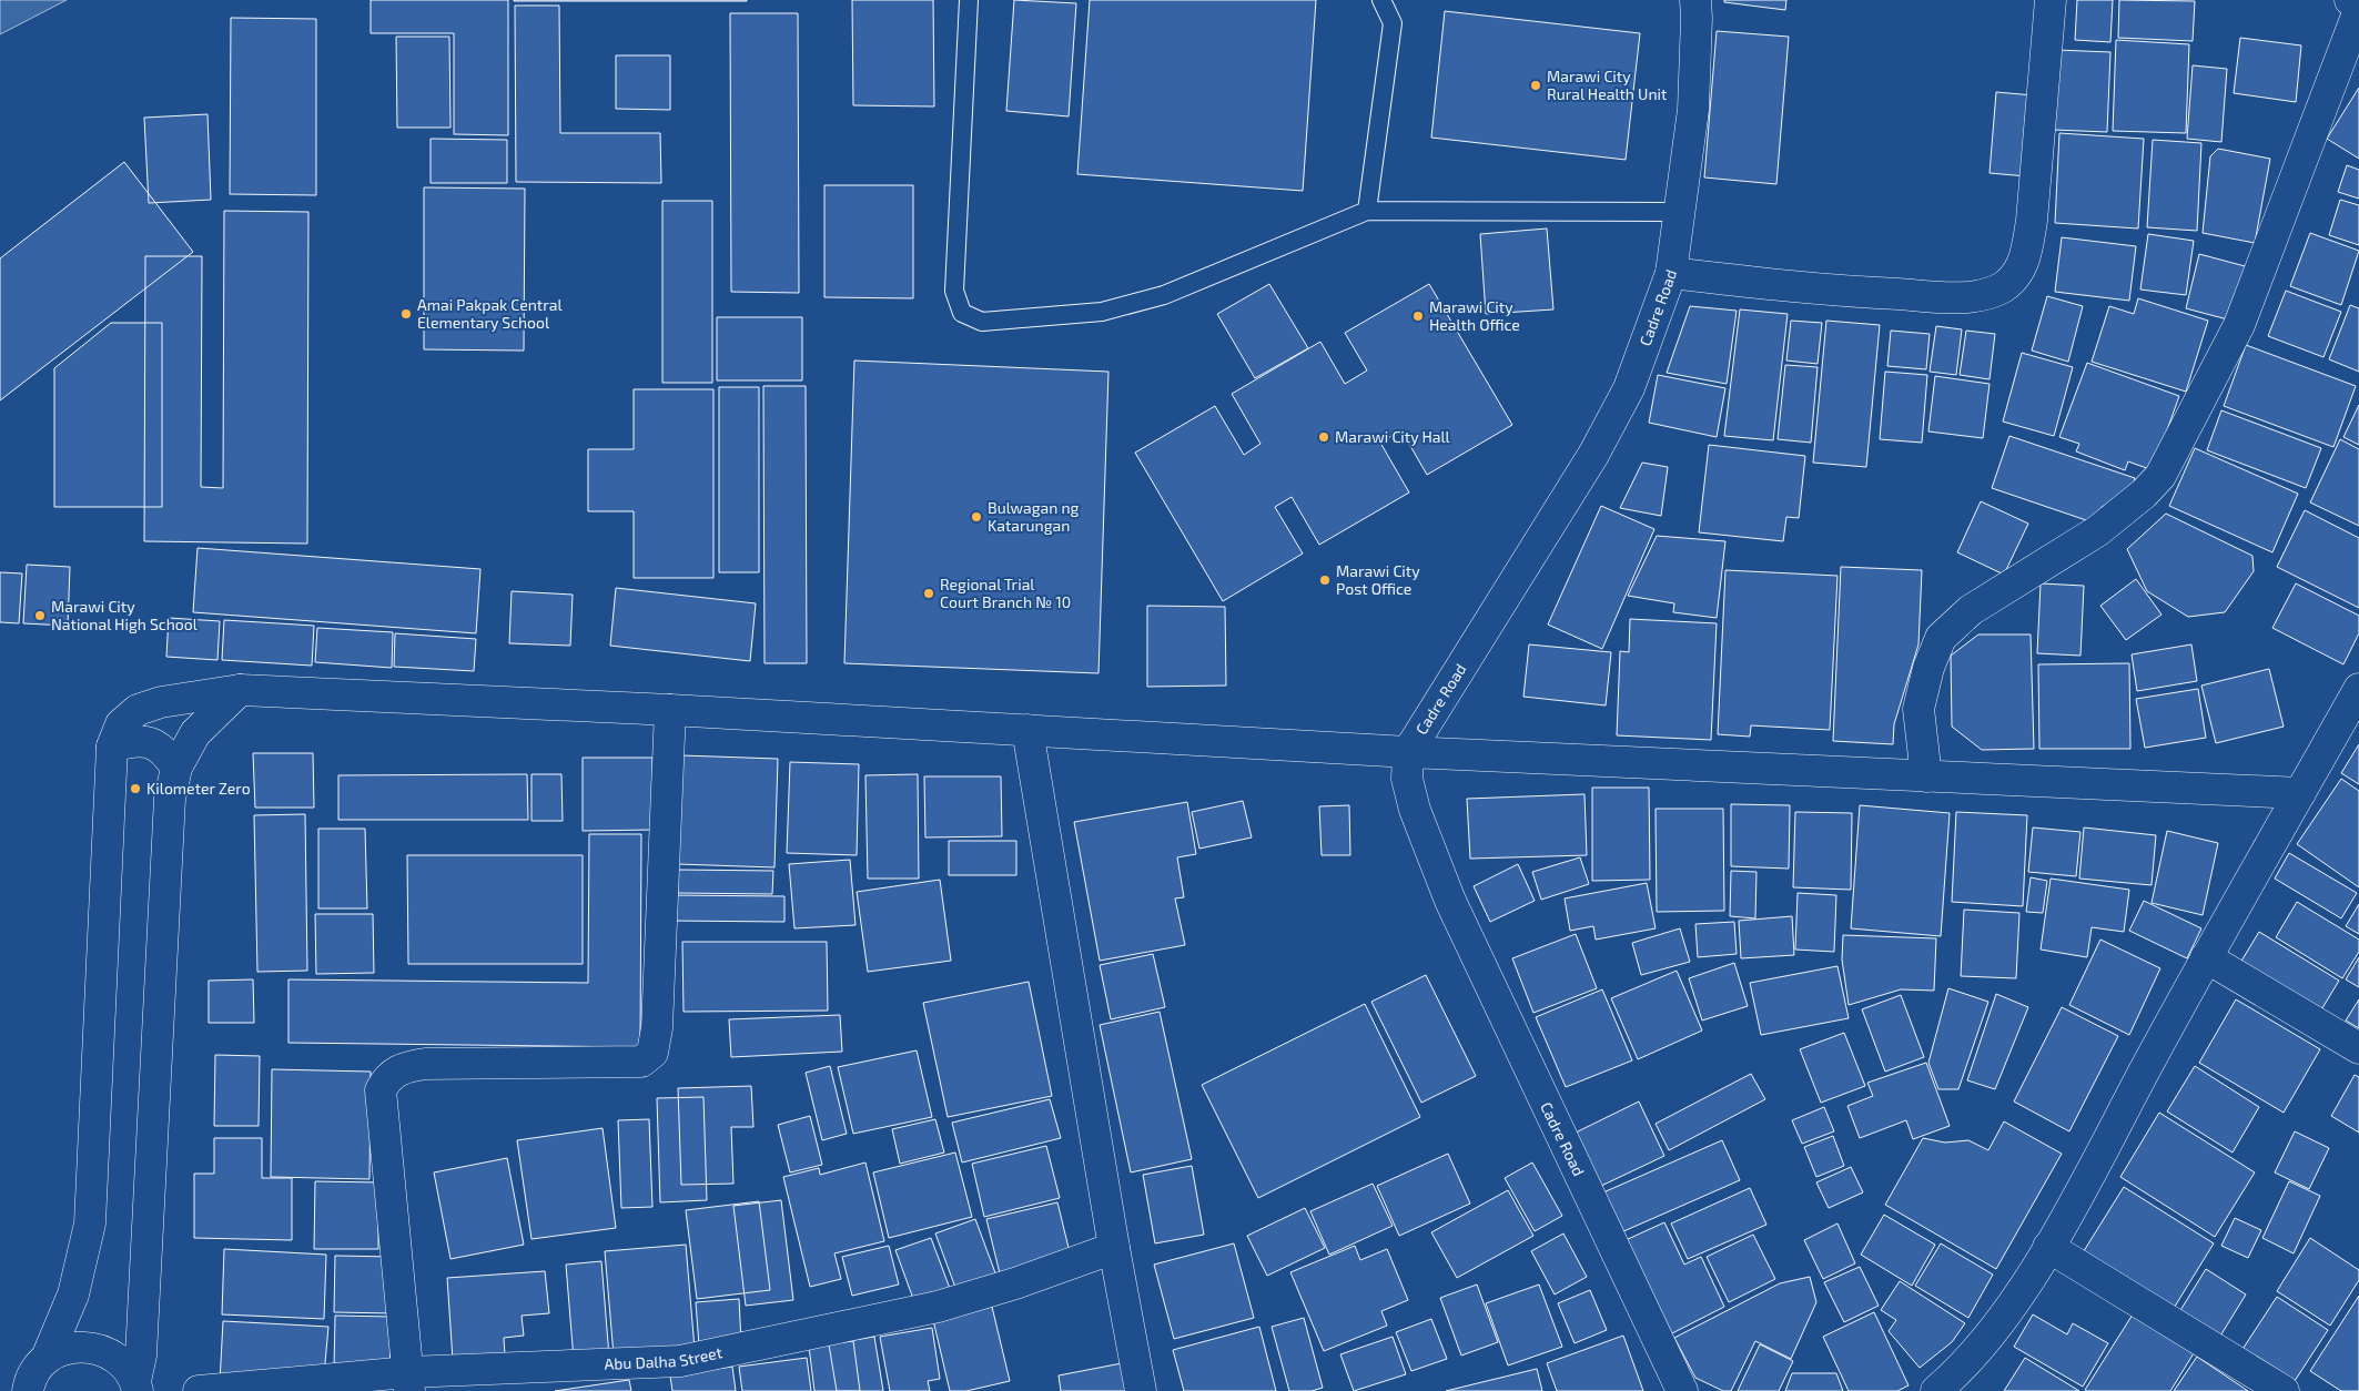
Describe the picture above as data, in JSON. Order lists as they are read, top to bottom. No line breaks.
{"streets":{"main road":["Cadre Road","Abu Dalha Street"]},"places":["Marawi City Rural Health Unit","Amai Pakpak Central Elementary School","Marawi City Health Office","Marawi City Hall","Bulwagan ng Katarungan","Marawi City Post Office","Regional Trial Court Branch № 10","Marawi City National High School","Kilometer Zero"]}
